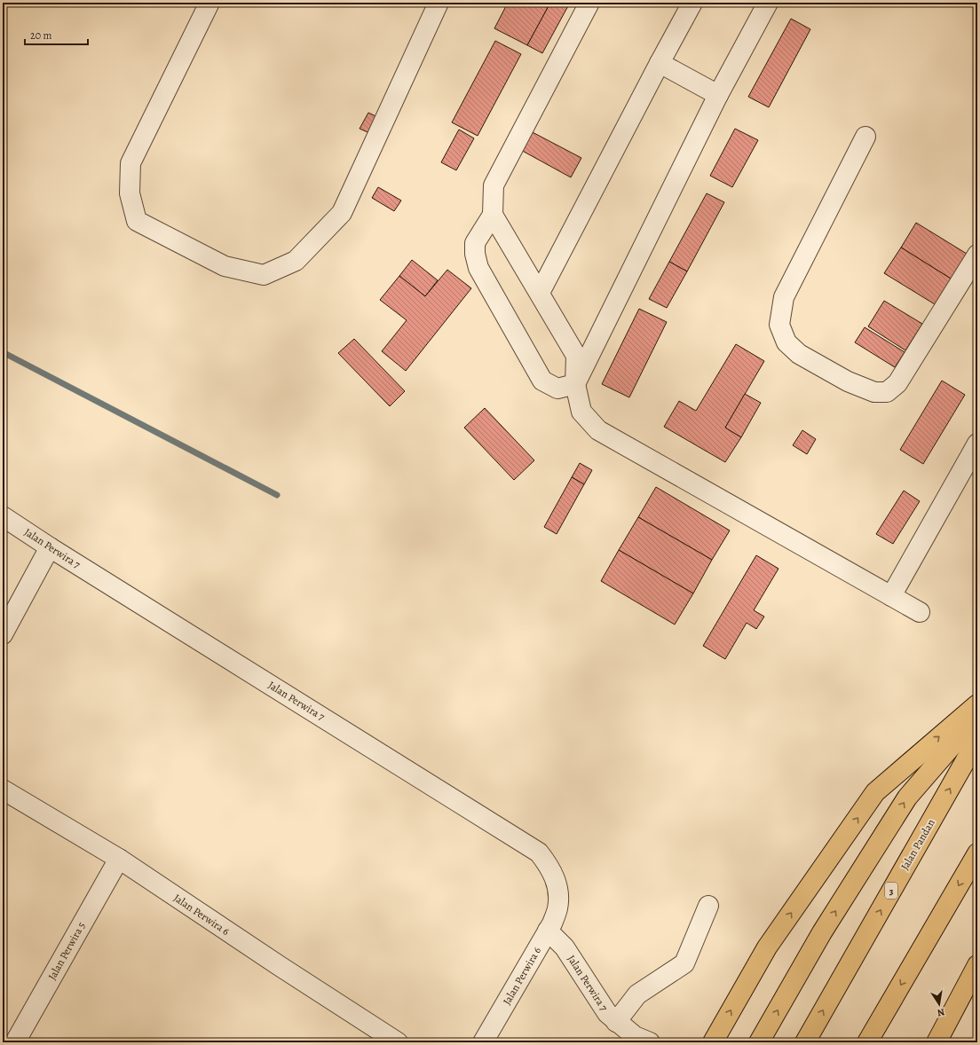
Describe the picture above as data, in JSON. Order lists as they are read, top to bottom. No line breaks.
{"streets":{"highway":["Jalan Pandan","3"],"street":["Jalan Perwira 7","Jalan Perwira 6","Jalan Perwira 5"]},"crossings":[["Jalan Perwira 7","Jalan Perwira 6"],["Jalan Perwira 6","Jalan Perwira 5"]],"scale_bar":"20 m","north":"bottom"}
